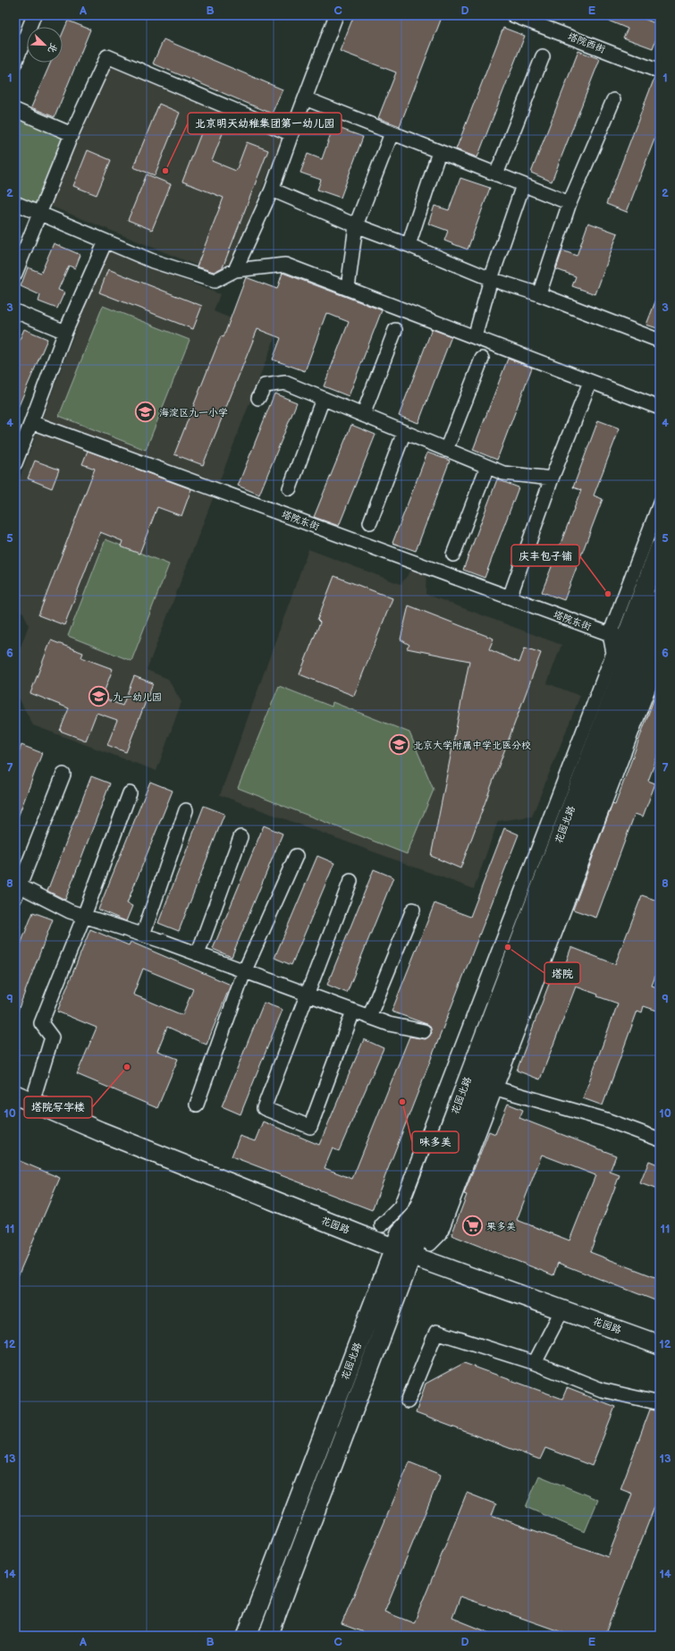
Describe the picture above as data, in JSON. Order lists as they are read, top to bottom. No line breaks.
{"streets":{"street":["塔院西街","塔院东街","花园北路","花园路"]},"crossings":[["塔院东街","花园北路"],["花园北路","花园路"]],"places":{"other":["北京明天幼稚集团第一幼儿园","庆丰包子铺","塔院","塔院写字楼","味多美"],"school or university":["海淀区九一小学","九一幼儿园","北京大学附属中学北医分校"],"supermarket":["果多美"]},"north":"bottom right","grid":{"columns":["A","B","C","D","E"],"rows":["1","2","3","4","5","6","7","8","9","10","11","12","13","14"]}}
